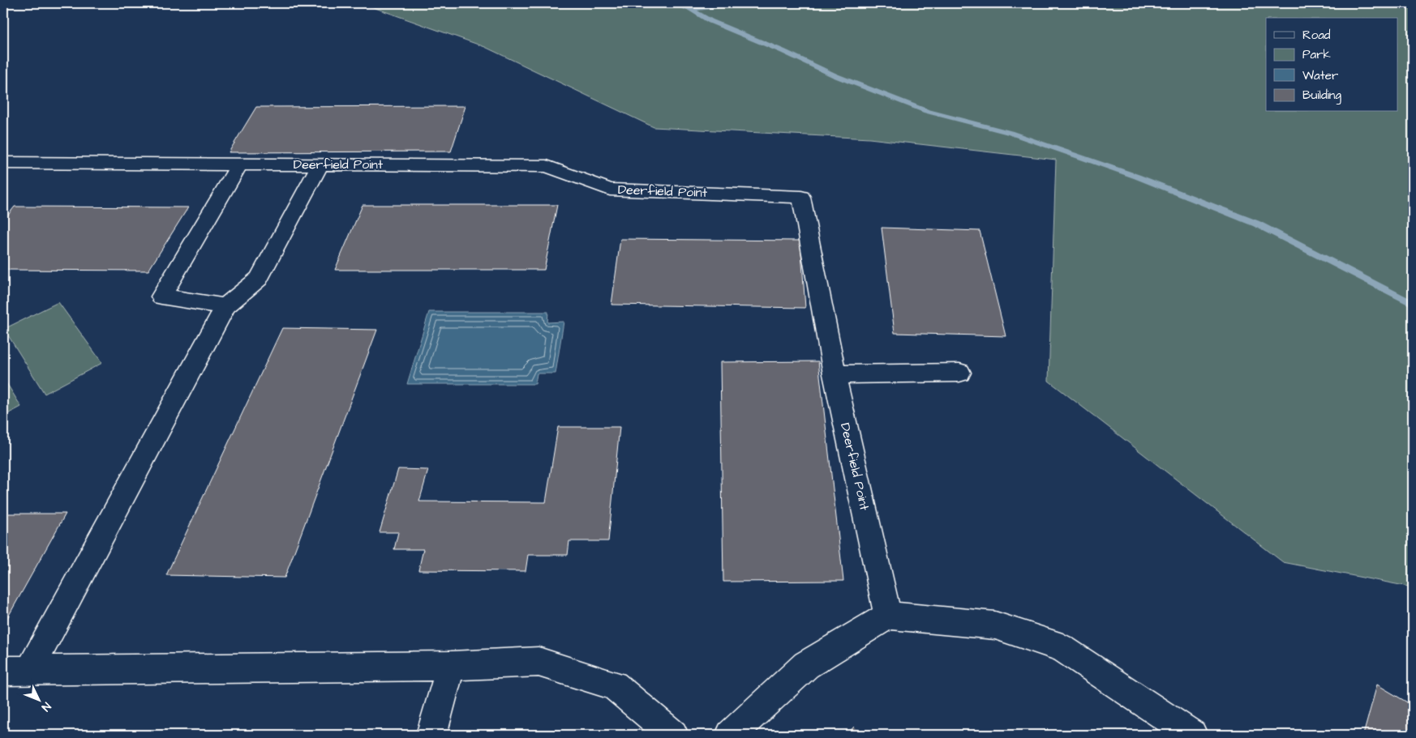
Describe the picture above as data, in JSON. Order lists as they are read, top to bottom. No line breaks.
{"streets":{"street":["Deerfield Point"]},"legend":["Road","Park","Water","Building"],"north":"bottom right"}
